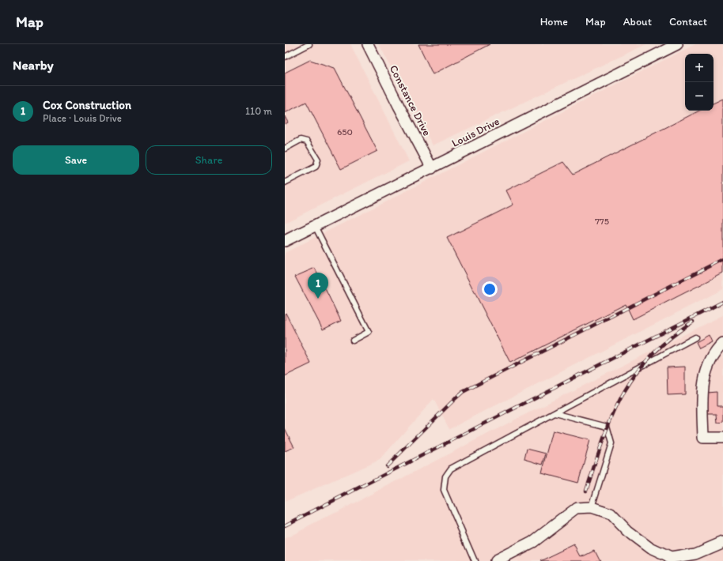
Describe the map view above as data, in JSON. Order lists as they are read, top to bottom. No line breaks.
{"streets":{"street":["Constance Drive","Louis Drive"]},"crossings":[["Constance Drive","Louis Drive"]],"house_numbers":["650","775"],"page":{"header":"Map","nav":["Home","Map","About","Contact"],"heading":"Nearby","map_buttons":["+","−"],"list":[{"mark":"1","name":"Cox Construction","note":"Place · Louis Drive","value":"110 m"}],"buttons":["Save","Share"],"pins":"1"}}
